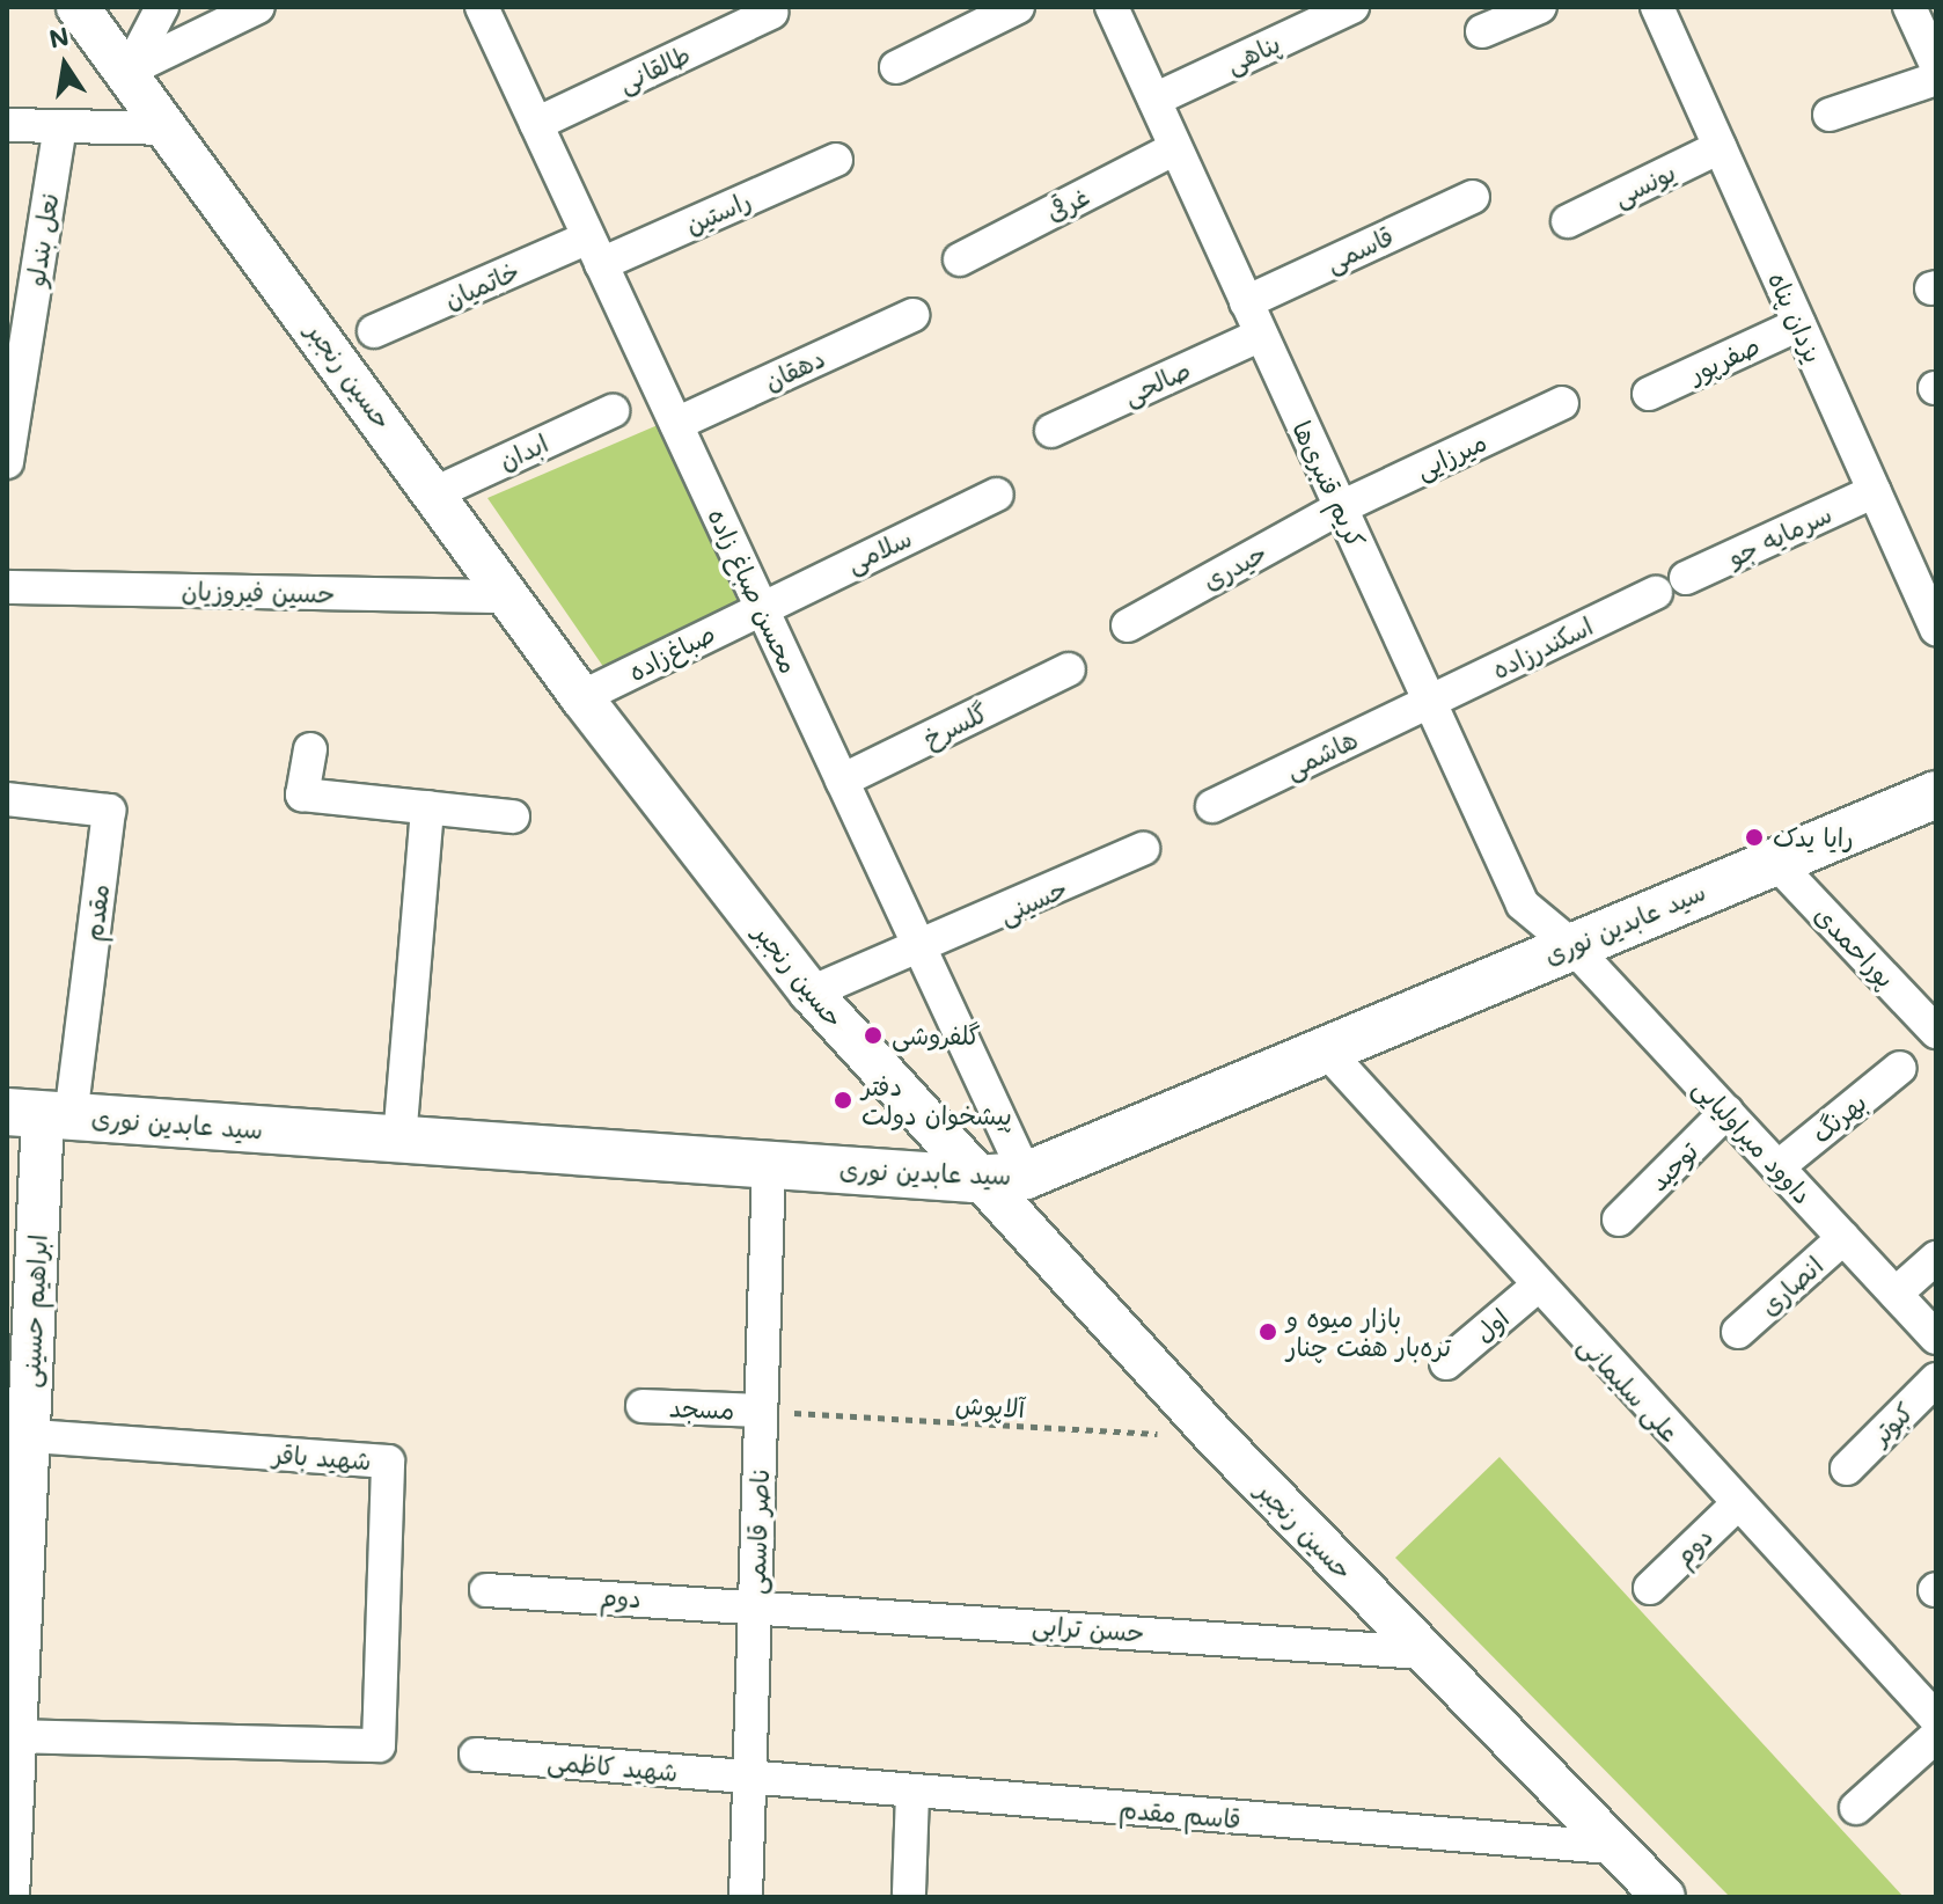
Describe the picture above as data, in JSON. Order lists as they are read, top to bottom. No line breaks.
{"streets":{"main road":["سید عابدین نوری"],"street":["پناهی","طالقانی","یونسی","غرقی","راستین","نعل بندلو","قاسمی","خاتمیان","یزدان پناه","صفرپور","دهقان","حسین رنجبر","صالحی","ابدان","میرزایی","کریم قنبری‌ها","سرمایه جو","سلامی","حیدری","محسن صباغ زاده","حسین فیروزیان","اسکندرزاده","صباغ‌زاده","گلسرخ","هاشمی","حسینی","مقدم","پوراحمدی","بهرنگ","داوود میراولیایی","توحید","انصاری","ابراهیم حسینی","اول","علی سلیمانی","مسجد","کبوتر","شهید باقر","ناصر قاسمی","دوم","حسن ترابی","شهید کاظمی","قاسم مقدم"],"path":["آلاپوش"]},"crossings":[["پناهی","کریم قنبری‌ها"],["طالقانی","محسن صباغ زاده"],["یونسی","یزدان پناه"],["غرقی","کریم قنبری‌ها"],["راستین","خاتمیان"],["راستین","محسن صباغ زاده"],["قاسمی","کریم قنبری‌ها"],["خاتمیان","محسن صباغ زاده"],["یزدان پناه","صفرپور"],["یزدان پناه","سرمایه جو"],["دهقان","محسن صباغ زاده"],["حسین رنجبر","ابدان"],["حسین رنجبر","حسین فیروزیان"],["حسین رنجبر","صباغ‌زاده"],["حسین رنجبر","سید عابدین نوری"],["حسین رنجبر","آلاپوش"],["حسین رنجبر","حسن ترابی"],["حسین رنجبر","قاسم مقدم"],["صالحی","کریم قنبری‌ها"],["میرزایی","کریم قنبری‌ها"],["میرزایی","حیدری"],["کریم قنبری‌ها","حیدری"],["کریم قنبری‌ها","اسکندرزاده"],["کریم قنبری‌ها","هاشمی"],["کریم قنبری‌ها","سید عابدین نوری"],["کریم قنبری‌ها","داوود میراولیایی"],["سلامی","محسن صباغ زاده"],["سلامی","صباغ‌زاده"],["محسن صباغ زاده","صباغ‌زاده"],["محسن صباغ زاده","گلسرخ"],["محسن صباغ زاده","حسینی"],["محسن صباغ زاده","سید عابدین نوری"],["اسکندرزاده","هاشمی"],["مقدم","سید عابدین نوری"],["مقدم","ابراهیم حسینی"],["سید عابدین نوری","پوراحمدی"],["سید عابدین نوری","داوود میراولیایی"],["سید عابدین نوری","ابراهیم حسینی"],["سید عابدین نوری","علی سلیمانی"],["سید عابدین نوری","ناصر قاسمی"],["بهرنگ","داوود میراولیایی"],["داوود میراولیایی","توحید"],["داوود میراولیایی","انصاری"],["ابراهیم حسینی","شهید باقر"],["اول","علی سلیمانی"],["علی سلیمانی","دوم"],["آلاپوش","مسجد"],["آلاپوش","ناصر قاسمی"],["مسجد","ناصر قاسمی"],["ناصر قاسمی","دوم"],["ناصر قاسمی","حسن ترابی"],["ناصر قاسمی","شهید کاظمی"],["ناصر قاسمی","قاسم مقدم"],["دوم","حسن ترابی"],["شهید کاظمی","قاسم مقدم"]],"places":["رایا یدک","گلفروشی","دفتر پیشخوان دولت","بازار میوه و تره‌بار هفت چنار"],"north":"top"}
